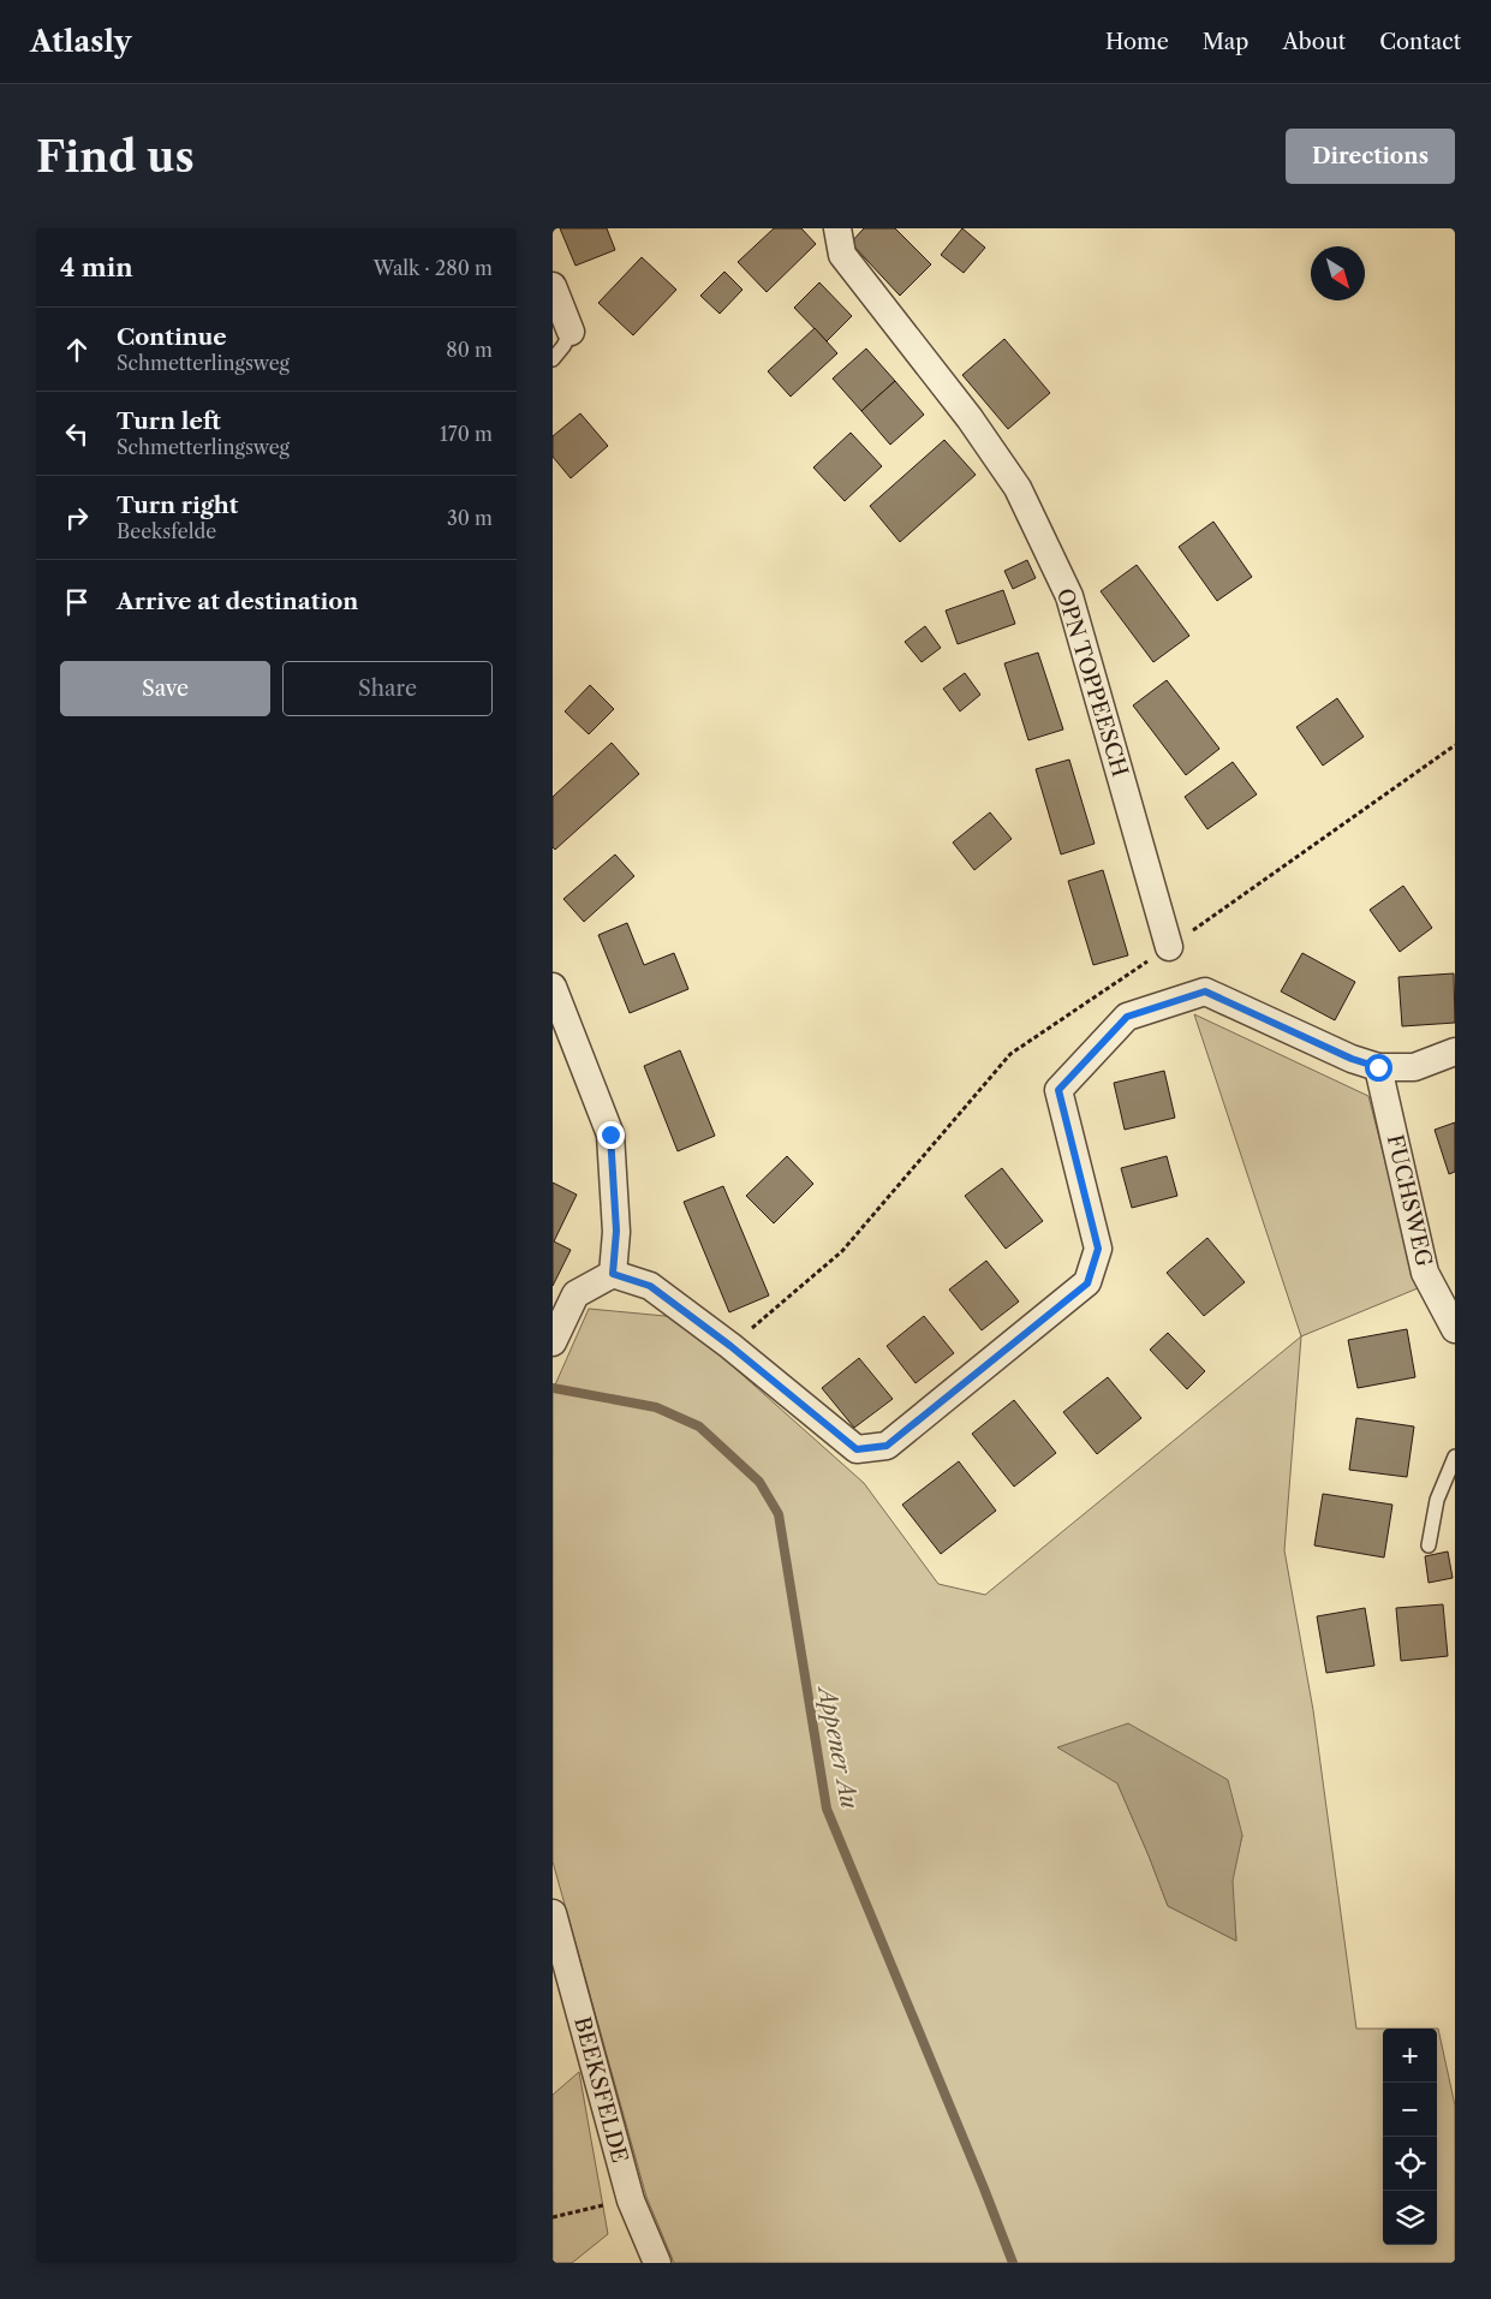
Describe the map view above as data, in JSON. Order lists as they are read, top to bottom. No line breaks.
{"streets":{"street":["OPN TOPPEESCH","FUCHSWEG","BEEKSFELDE"]},"water":["Appener Au"],"north":"bottom right","page":{"header":"Atlasly","nav":["Home","Map","About","Contact"],"buttons":["Directions",["Save","Share"]],"title":"Find us","heading":["4 min","Walk · 280 m"],"list":[["Continue","Schmetterlingsweg","80 m"],["Turn left","Schmetterlingsweg","170 m"],["Turn right","Beeksfelde","30 m"],"Arrive at destination"],"map_buttons":["+","−"]}}
